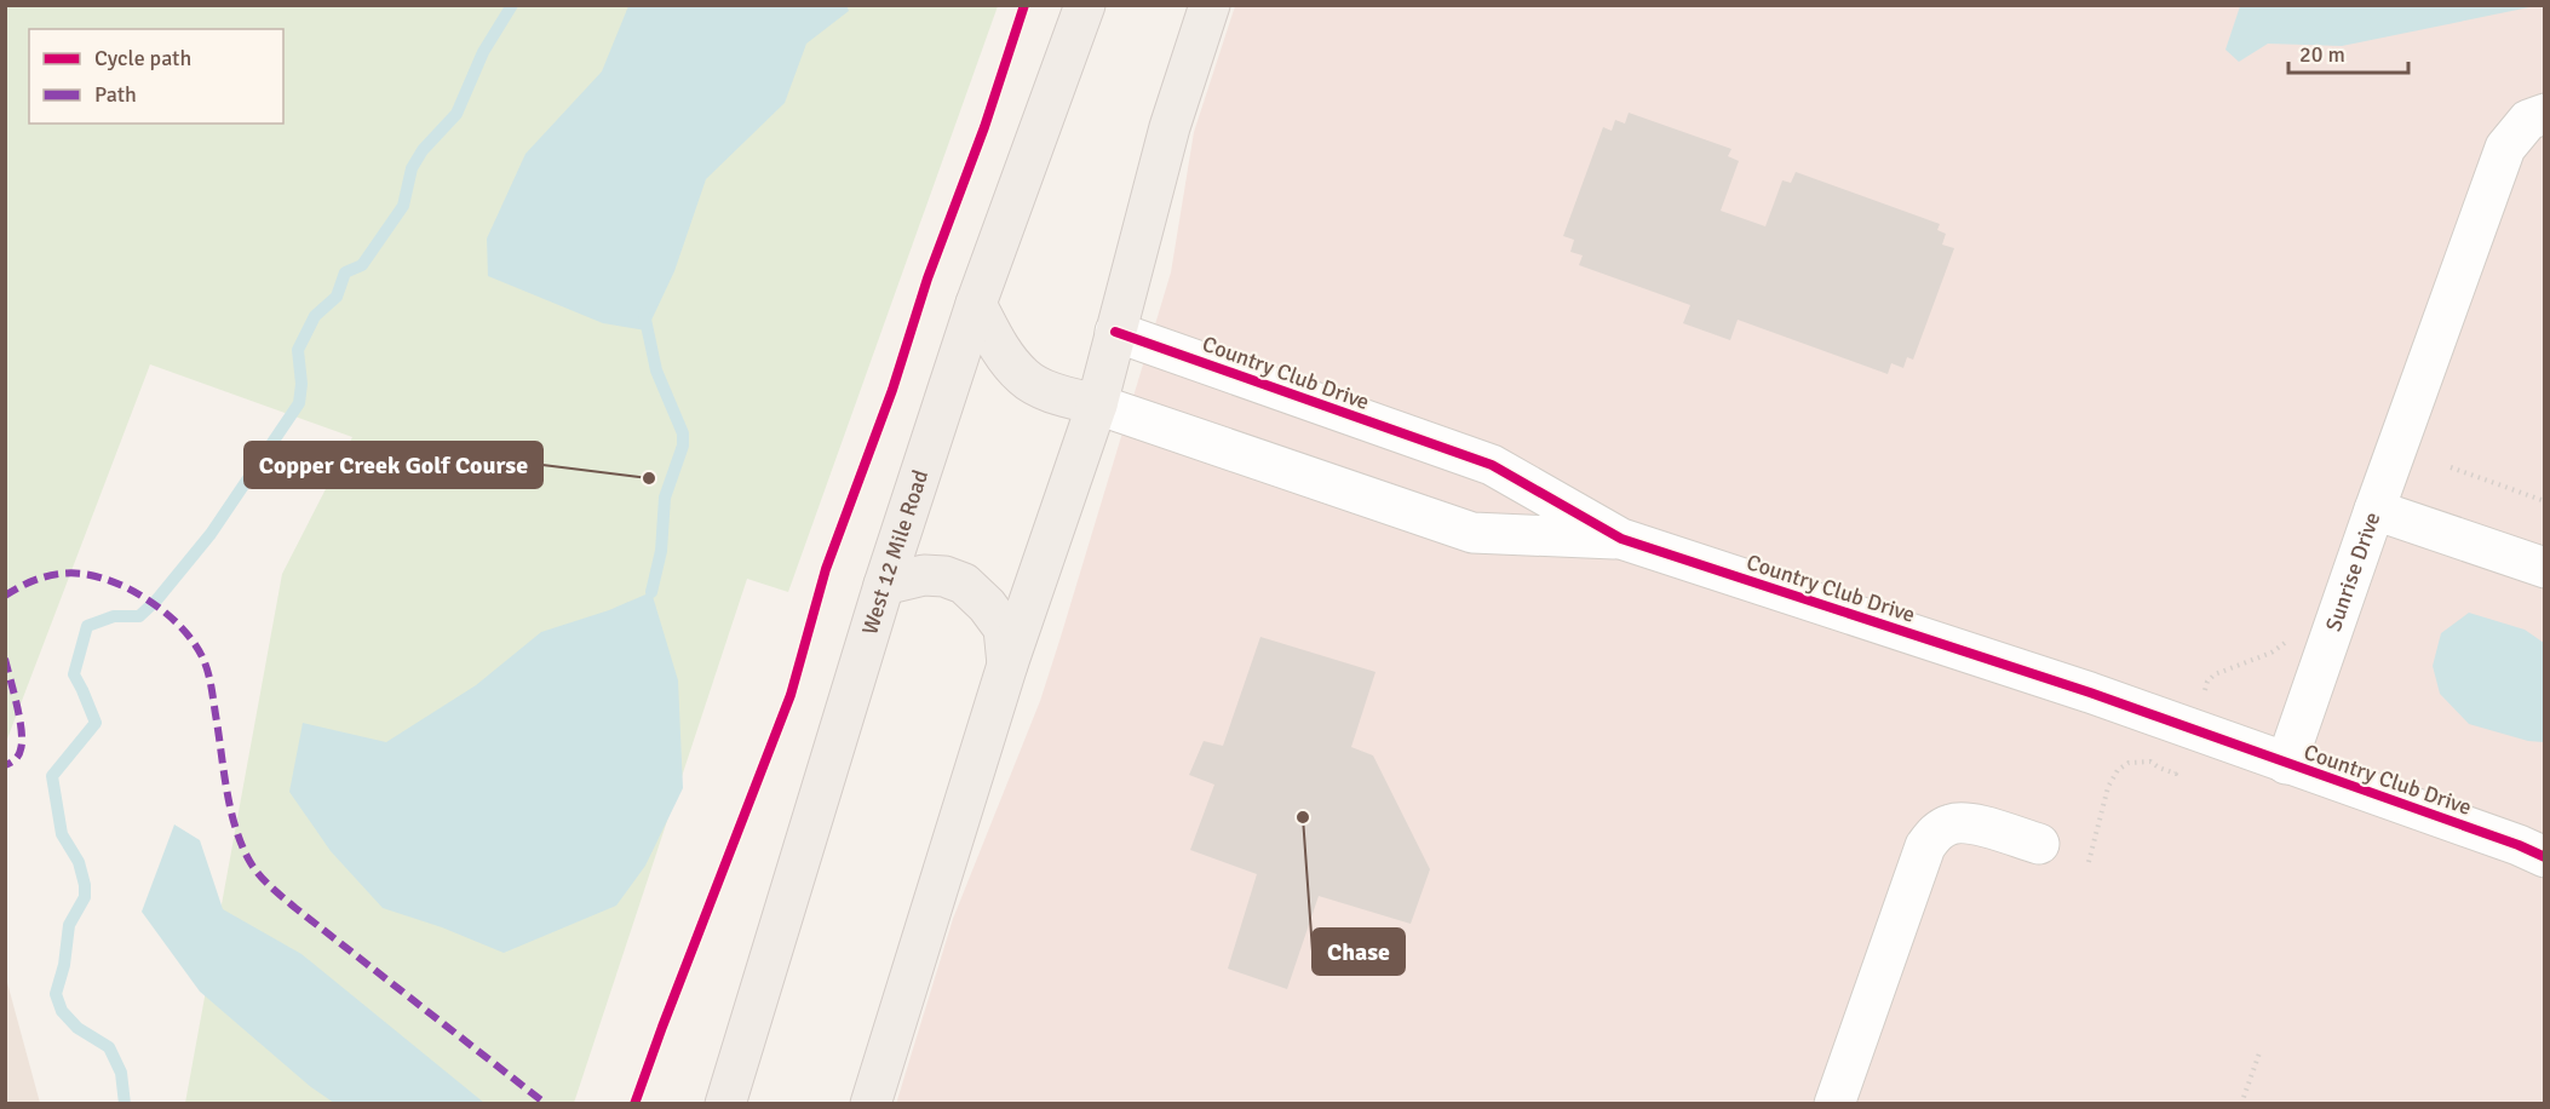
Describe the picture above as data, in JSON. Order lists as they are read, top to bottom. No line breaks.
{"streets":{"main road":["West 12 Mile Road"],"street":["Country Club Drive","Sunrise Drive"]},"crossings":[["Country Club Drive","Sunrise Drive"]],"places":["Copper Creek Golf Course","Chase"],"legend":["Cycle path","Path"],"scale_bar":"20 m"}
